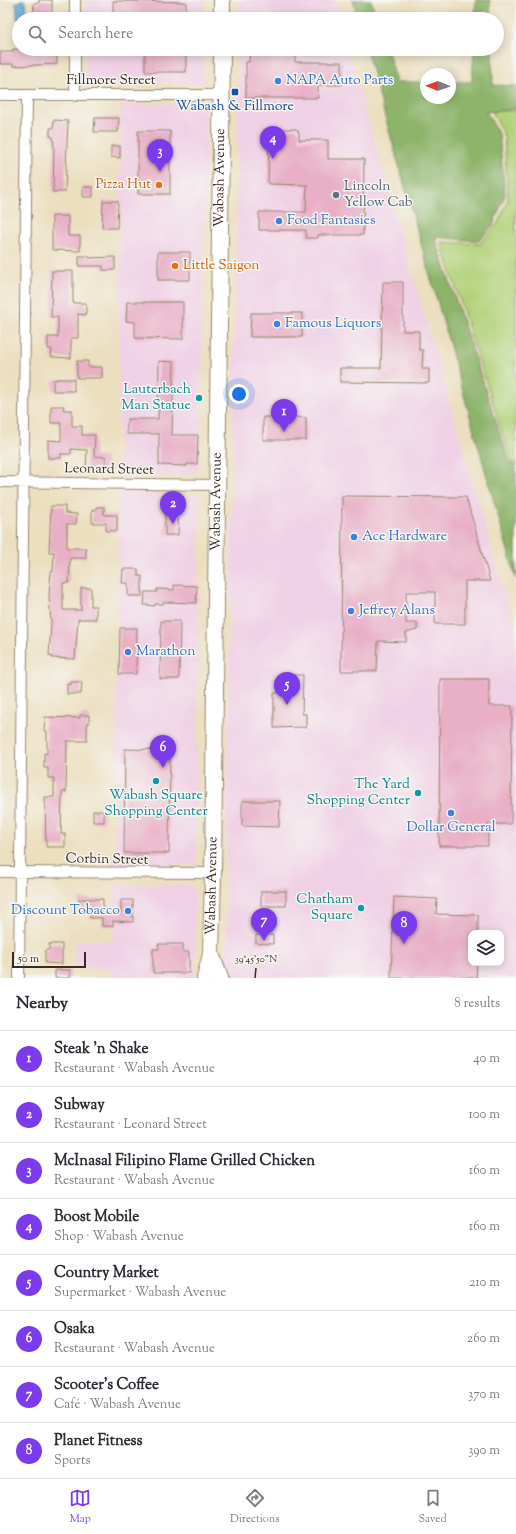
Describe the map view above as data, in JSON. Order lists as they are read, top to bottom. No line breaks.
{"streets":{"main road":["Wabash Avenue"],"street":["Fillmore Street","Leonard Street","Corbin Street"]},"crossings":[["Fillmore Street","Wabash Avenue"],["Wabash Avenue","Leonard Street"],["Wabash Avenue","Corbin Street"]],"places":{"other":["NAPA Auto Parts","Pizza Hut","Lincoln Yellow Cab","Food Fantasies","Little Saigon","Famous Liquors","Lauterbach Man Statue","Ace Hardware","Jeffrey Alans","Marathon","Wabash Square Shopping Center","The Yard Shopping Center","Dollar General","Chatham Square","Discount Tobacco"],"transit":["Wabash & Fillmore"]},"scale_bar":"50 m","north":"left","page":{"search":"Search here","pins":["4","3","1","2","5","6","7","8"],"scale":"50 m","heading":["Nearby","8 results"],"list":[{"mark":"1","name":"Steak 'n Shake","note":"Restaurant · Wabash Avenue","value":"40 m"},{"mark":"2","name":"Subway","note":"Restaurant · Leonard Street","value":"100 m"},{"mark":"3","name":"McInasal Filipino Flame Grilled Chicken","note":"Restaurant · Wabash Avenue","value":"160 m"},{"mark":"4","name":"Boost Mobile","note":"Shop · Wabash Avenue","value":"160 m"},{"mark":"5","name":"Country Market","note":"Supermarket · Wabash Avenue","value":"210 m"},{"mark":"6","name":"Osaka","note":"Restaurant · Wabash Avenue","value":"260 m"},{"mark":"7","name":"Scooter's Coffee","note":"Café · Wabash Avenue","value":"370 m"},{"mark":"8","name":"Planet Fitness","note":"Sports","value":"390 m"}],"nav":["Map","Directions","Saved"]},"coordinates":["39°45'50\"N"]}
